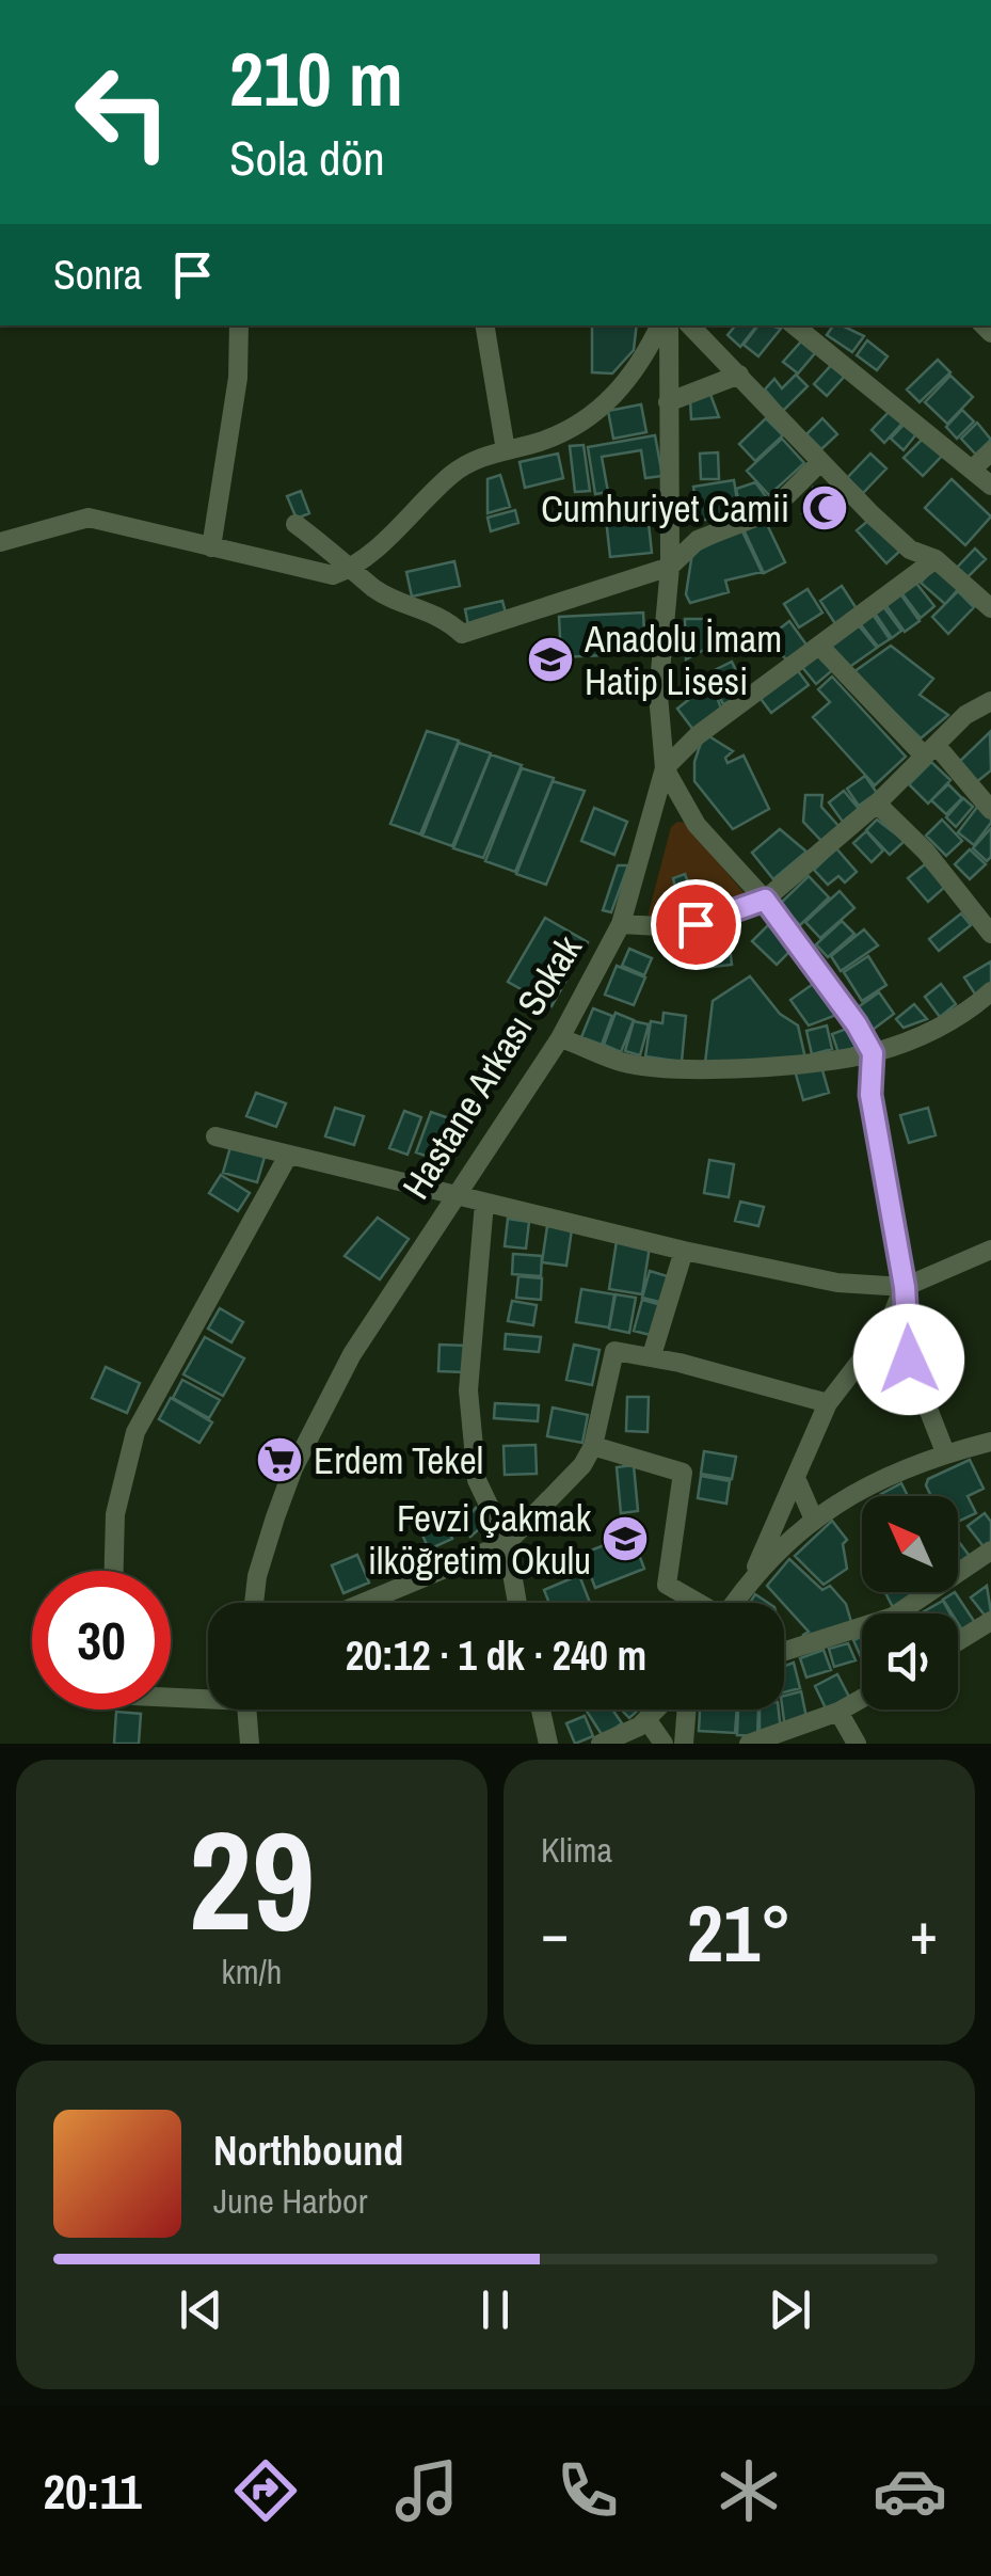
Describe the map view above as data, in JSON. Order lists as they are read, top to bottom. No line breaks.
{"streets":{"street":["Hastane Arkası Sokak"]},"places":{"mosque":["Cumhuriyet Camii"],"school or university":["Anadolu İmam Hatip Lisesi","Fevzi Çakmak ilköğretim Okulu"],"supermarket":["Erdem Tekel"]},"north":"top left","page":{"turn":["210 m","Sola dön"],"then":"Sonra","limit":"30","trip":"20:12 · 1 dk · 240 m","tile":[["29","km/h"],"Klima"],"heat":["−","21°","+"],"song":["Northbound","June Harbor"],"tabs":"20:11"}}
